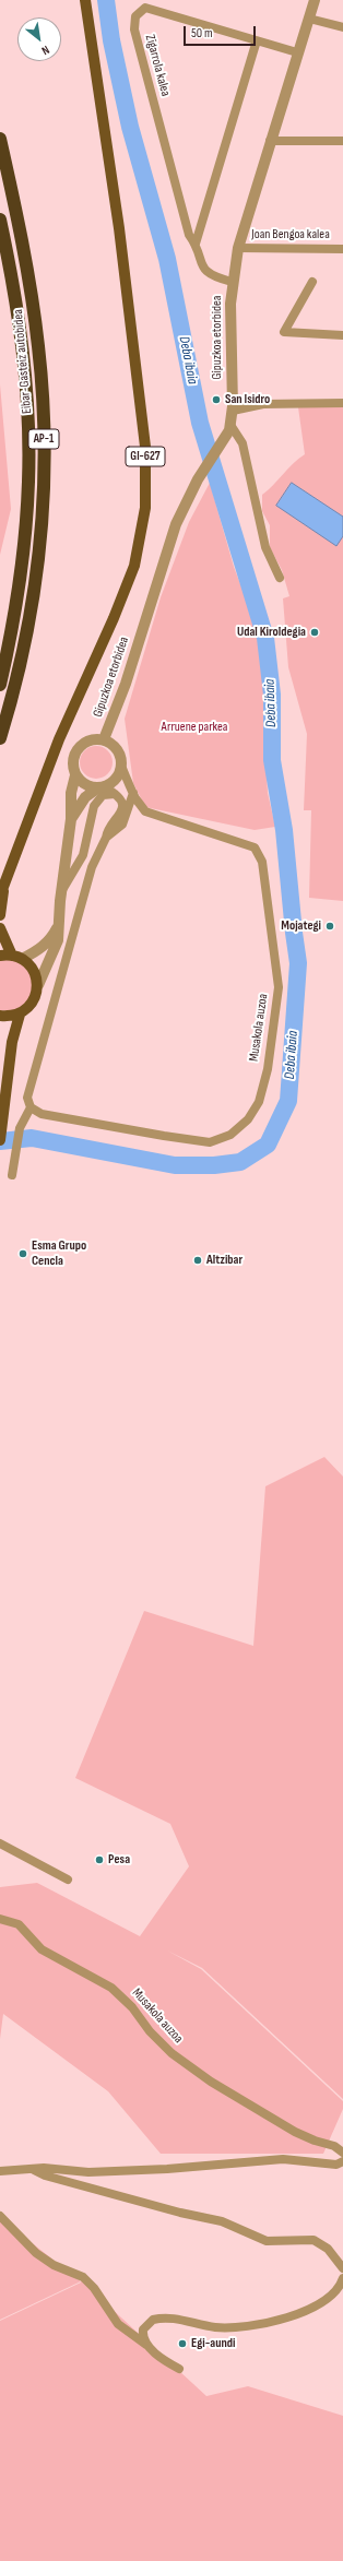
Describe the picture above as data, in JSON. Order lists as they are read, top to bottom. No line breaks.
{"streets":{"highway":["Eibar-Gasteiz autobidea","AP-1"],"main road":["GI-627"],"street":["Zigarrola kalea","Joan Bengoa kalea","Gipuzkoa etorbidea","Musakola auzoa"]},"crossings":[["Zigarrola kalea","Gipuzkoa etorbidea"],["Joan Bengoa kalea","Gipuzkoa etorbidea"],["Gipuzkoa etorbidea","Musakola auzoa"]],"water":["Deba ibaia"],"parks":["Arruene parkea"],"places":["San Isidro","Udal Kiroldegia","Mojategi","Esma Grupo Cencla","Altzibar","Pesa","Egi-aundi"],"scale_bar":"50 m","north":"bottom right"}
